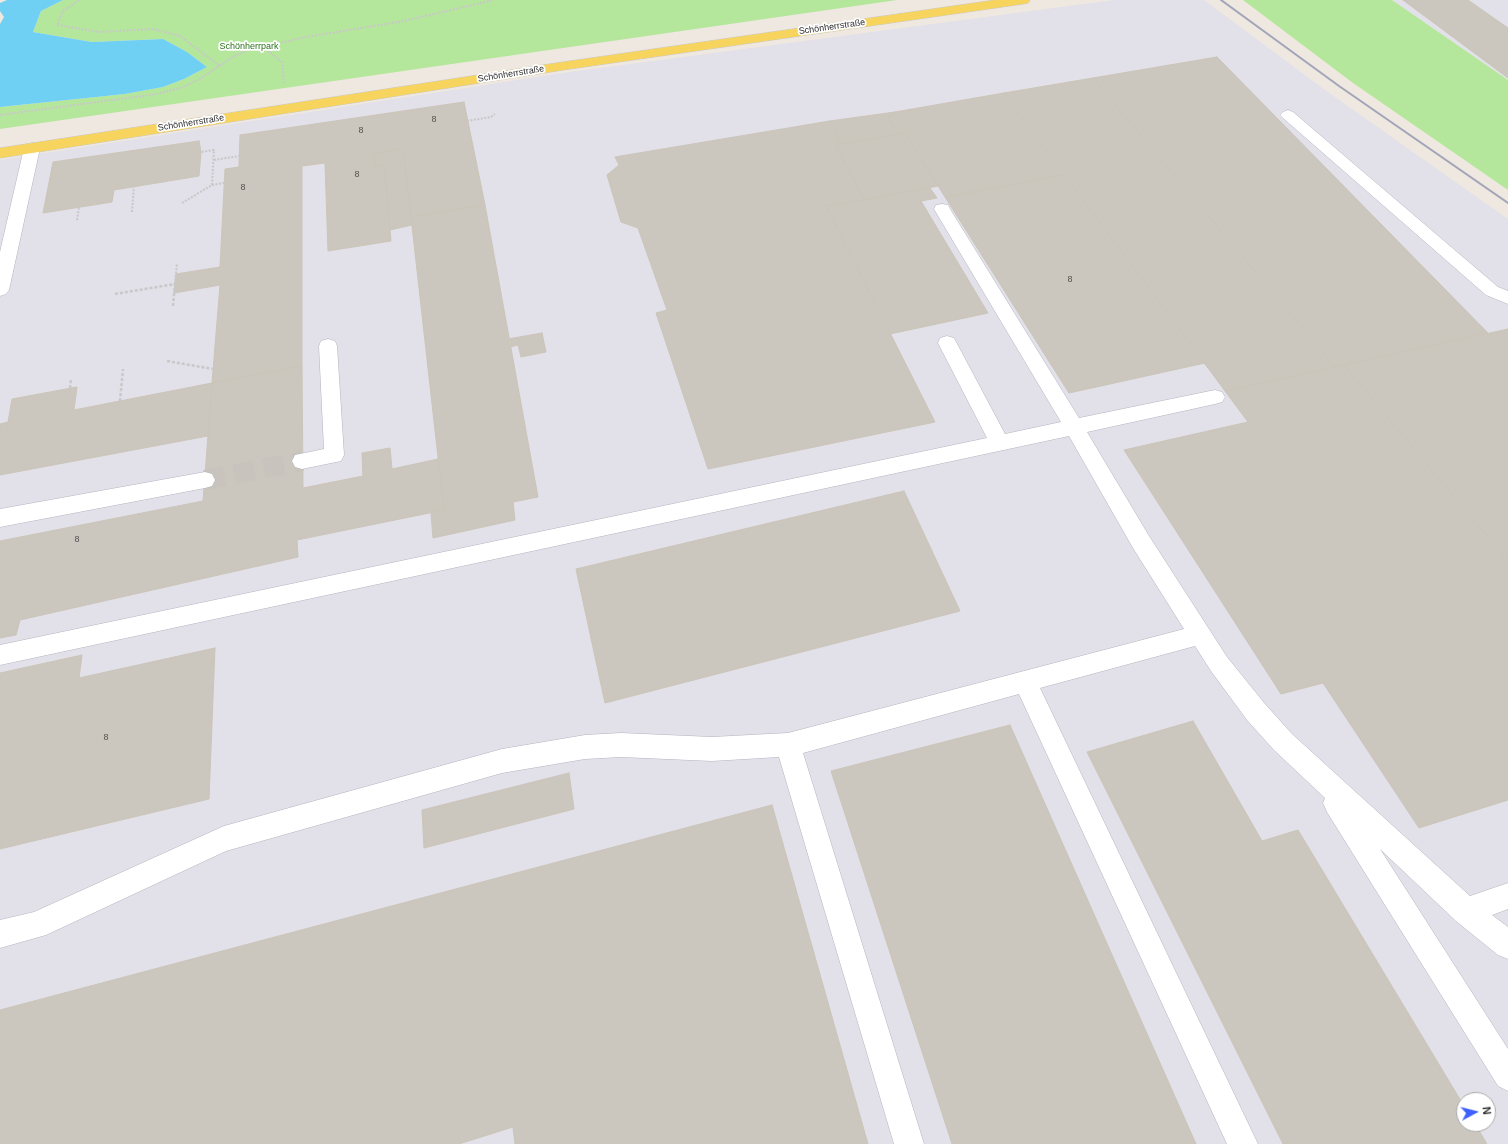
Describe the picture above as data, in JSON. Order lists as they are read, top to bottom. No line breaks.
{"streets":{"main road":["Schönherrstraße"]},"parks":["Schönherrpark"],"house_numbers":["8","8","8","8","8","8","8"],"north":"right"}
